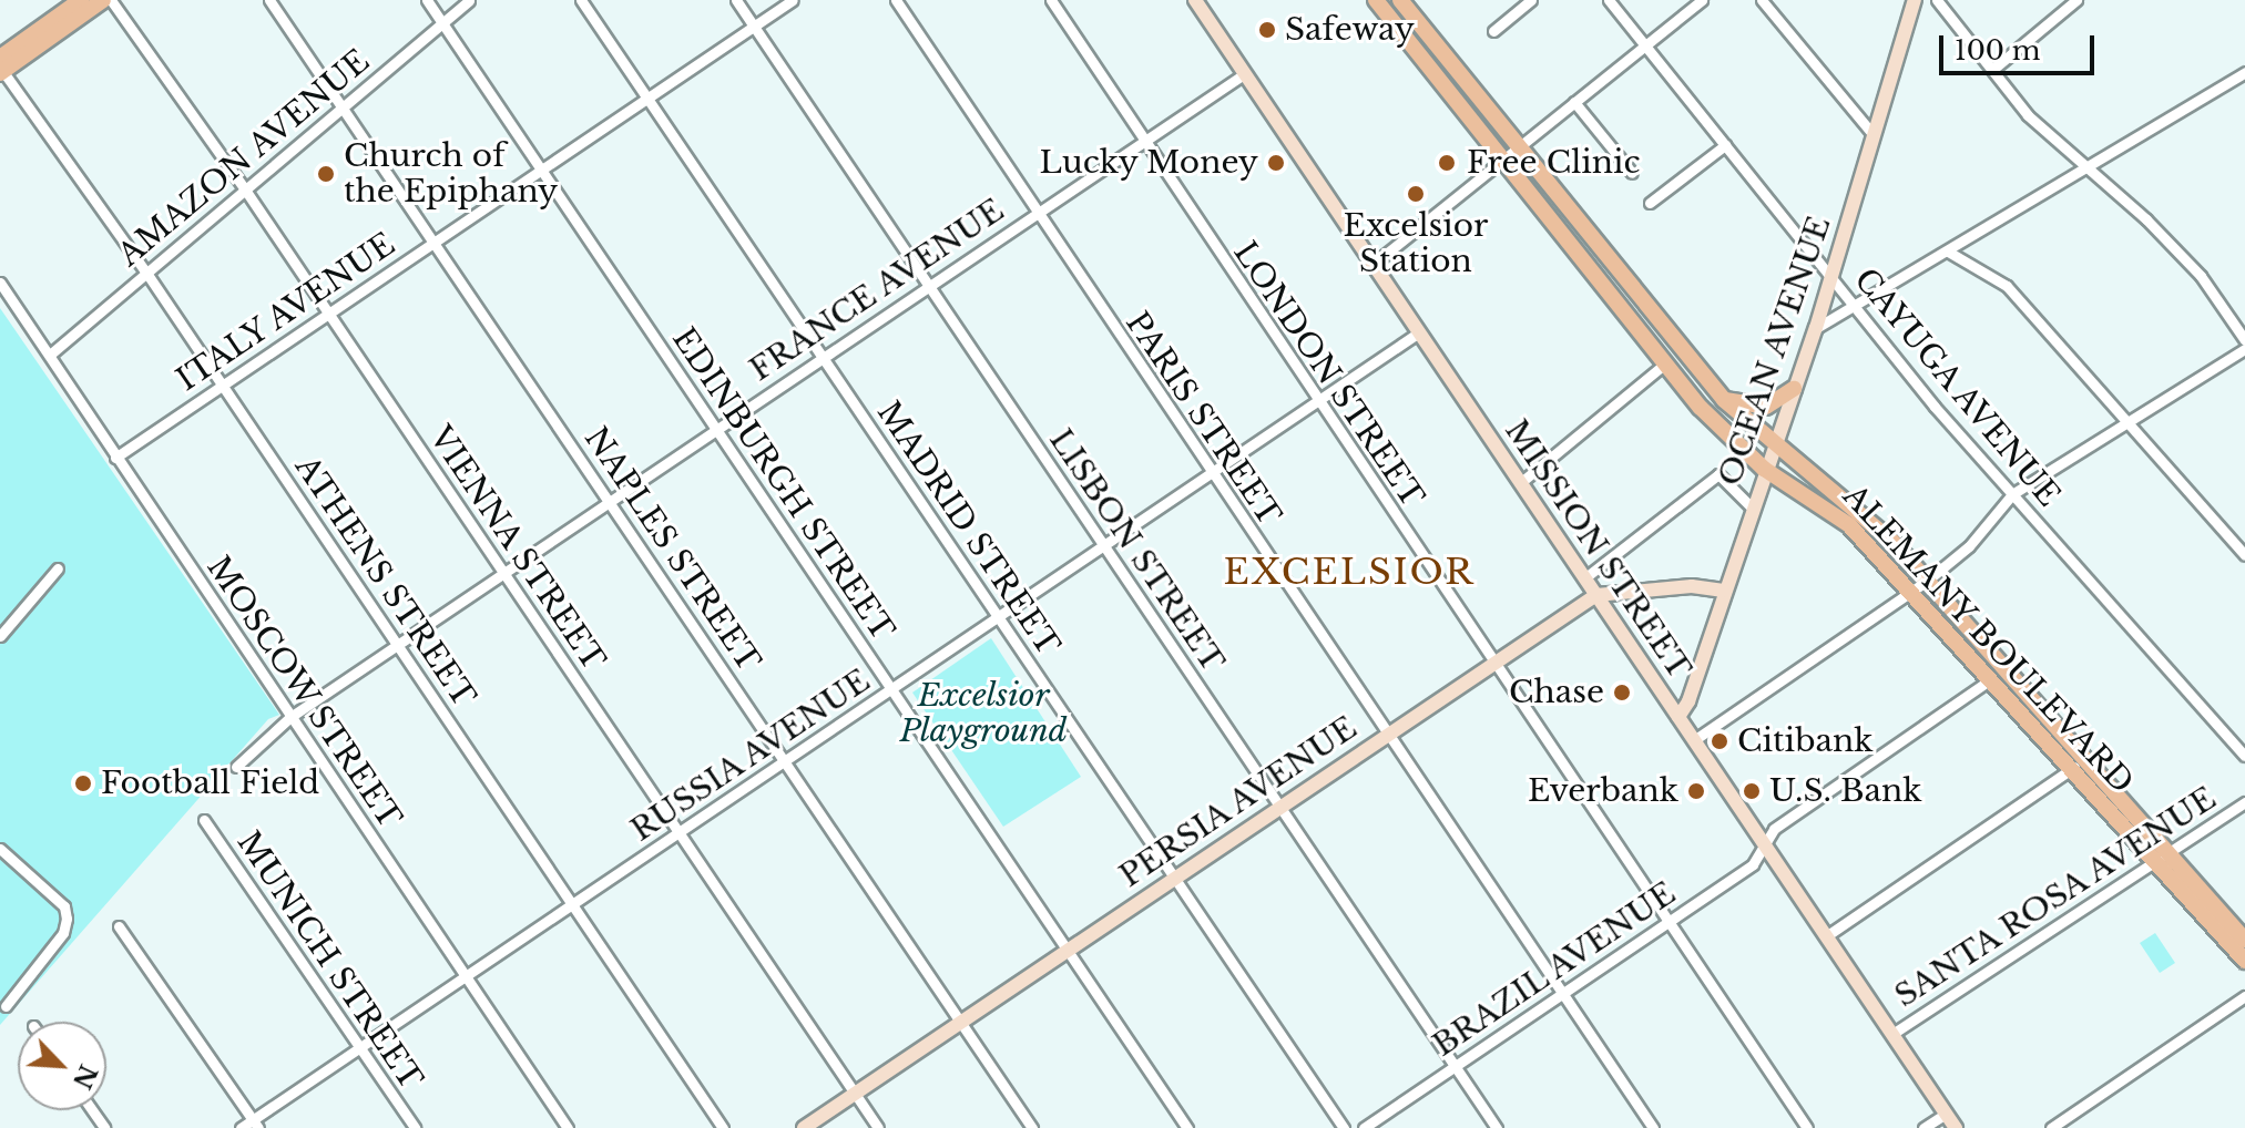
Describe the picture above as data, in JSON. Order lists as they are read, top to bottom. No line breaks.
{"streets":{"main road":["OCEAN AVENUE","MISSION STREET","ALEMANY BOULEVARD","PERSIA AVENUE"],"street":["AMAZON AVENUE","FRANCE AVENUE","ITALY AVENUE","LONDON STREET","CAYUGA AVENUE","PARIS STREET","EDINBURGH STREET","MADRID STREET","VIENNA STREET","NAPLES STREET","LISBON STREET","ATHENS STREET","MOSCOW STREET","RUSSIA AVENUE","SANTA ROSA AVENUE","MUNICH STREET","BRAZIL AVENUE"]},"crossings":[["AMAZON AVENUE","EDINBURGH STREET"],["AMAZON AVENUE","VIENNA STREET"],["AMAZON AVENUE","NAPLES STREET"],["AMAZON AVENUE","ATHENS STREET"],["AMAZON AVENUE","MOSCOW STREET"],["FRANCE AVENUE","LONDON STREET"],["FRANCE AVENUE","PARIS STREET"],["FRANCE AVENUE","EDINBURGH STREET"],["FRANCE AVENUE","MADRID STREET"],["FRANCE AVENUE","VIENNA STREET"],["FRANCE AVENUE","NAPLES STREET"],["FRANCE AVENUE","MISSION STREET"],["FRANCE AVENUE","LISBON STREET"],["FRANCE AVENUE","ATHENS STREET"],["FRANCE AVENUE","MOSCOW STREET"],["ITALY AVENUE","EDINBURGH STREET"],["ITALY AVENUE","MADRID STREET"],["ITALY AVENUE","VIENNA STREET"],["ITALY AVENUE","NAPLES STREET"],["ITALY AVENUE","LISBON STREET"],["ITALY AVENUE","ATHENS STREET"],["ITALY AVENUE","MOSCOW STREET"],["OCEAN AVENUE","CAYUGA AVENUE"],["OCEAN AVENUE","MISSION STREET"],["OCEAN AVENUE","ALEMANY BOULEVARD"],["OCEAN AVENUE","PERSIA AVENUE"],["LONDON STREET","RUSSIA AVENUE"],["LONDON STREET","PERSIA AVENUE"],["LONDON STREET","BRAZIL AVENUE"],["PARIS STREET","RUSSIA AVENUE"],["PARIS STREET","PERSIA AVENUE"],["PARIS STREET","BRAZIL AVENUE"],["EDINBURGH STREET","RUSSIA AVENUE"],["EDINBURGH STREET","PERSIA AVENUE"],["MADRID STREET","RUSSIA AVENUE"],["MADRID STREET","PERSIA AVENUE"],["VIENNA STREET","RUSSIA AVENUE"],["VIENNA STREET","PERSIA AVENUE"],["NAPLES STREET","RUSSIA AVENUE"],["NAPLES STREET","PERSIA AVENUE"],["MISSION STREET","RUSSIA AVENUE"],["MISSION STREET","PERSIA AVENUE"],["MISSION STREET","SANTA ROSA AVENUE"],["MISSION STREET","BRAZIL AVENUE"],["LISBON STREET","RUSSIA AVENUE"],["LISBON STREET","PERSIA AVENUE"],["LISBON STREET","BRAZIL AVENUE"],["ATHENS STREET","RUSSIA AVENUE"],["ALEMANY BOULEVARD","SANTA ROSA AVENUE"],["ALEMANY BOULEVARD","BRAZIL AVENUE"],["MOSCOW STREET","RUSSIA AVENUE"],["RUSSIA AVENUE","MUNICH STREET"]],"districts":["EXCELSIOR"],"parks":["Excelsior Playground"],"places":["Safeway","Lucky Money","Free Clinic","Church of the Epiphany","Excelsior Station","Chase","Citibank","Football Field","Everbank","U.S. Bank"],"scale_bar":"100 m","north":"bottom right"}
